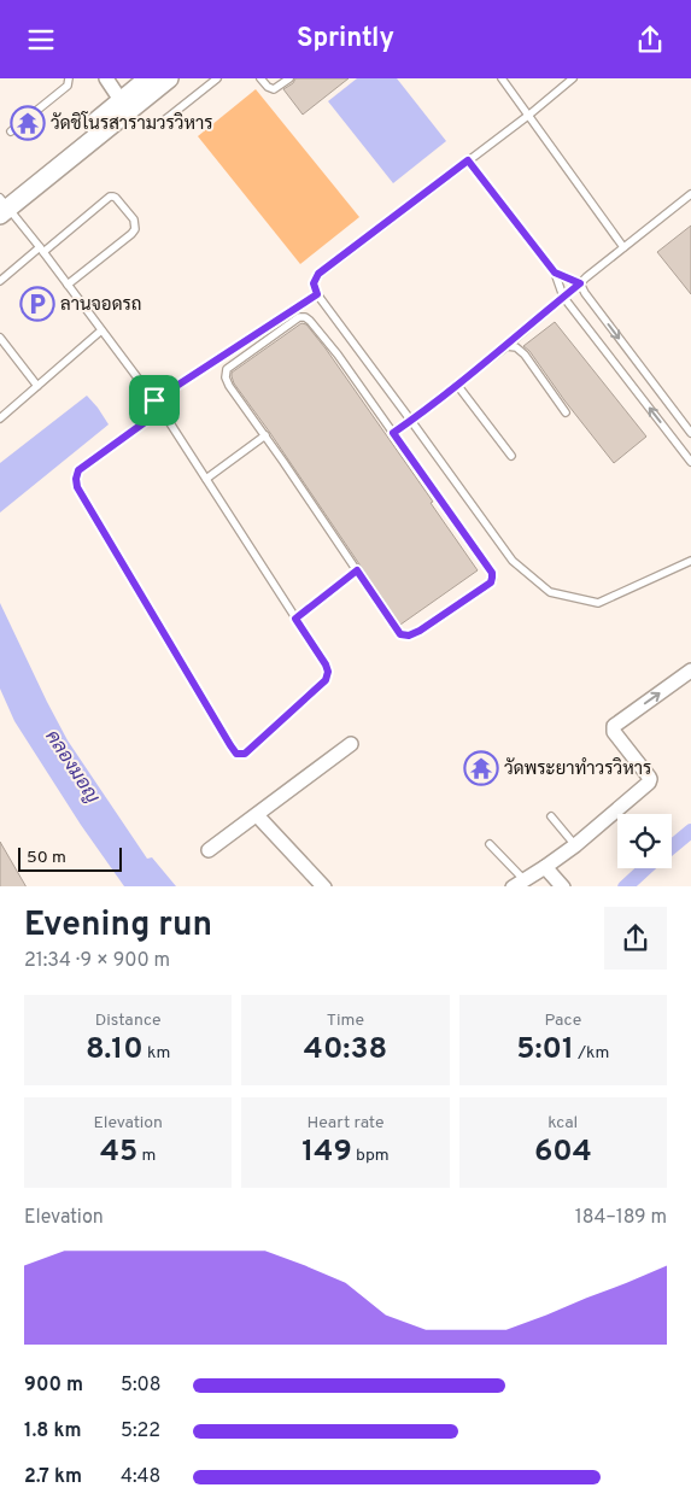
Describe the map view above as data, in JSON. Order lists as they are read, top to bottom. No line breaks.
{"water":["คลองมอญ"],"places":{"temple":["วัดชิโนรสารามวรวิหาร","วัดพระยาทําวรวิหาร"],"parking":["ลานจอดรถ"]},"scale_bar":"50 m","page":{"header":"Sprintly","scale":"50 m","heading":["Evening run","21:34 · 9 × 900 m"],"stats":[["Distance","8.10 km"],["Time","40:38"],["Pace","5:01 /km"],["Elevation","45 m"],["Heart rate","149 bpm"],["kcal","604"]],"chart":["Elevation","184–189 m"],"list":[{"name":"900 m","note":"5:08"},{"name":"1.8 km","note":"5:22"},{"name":"2.7 km","note":"4:48"}]}}
